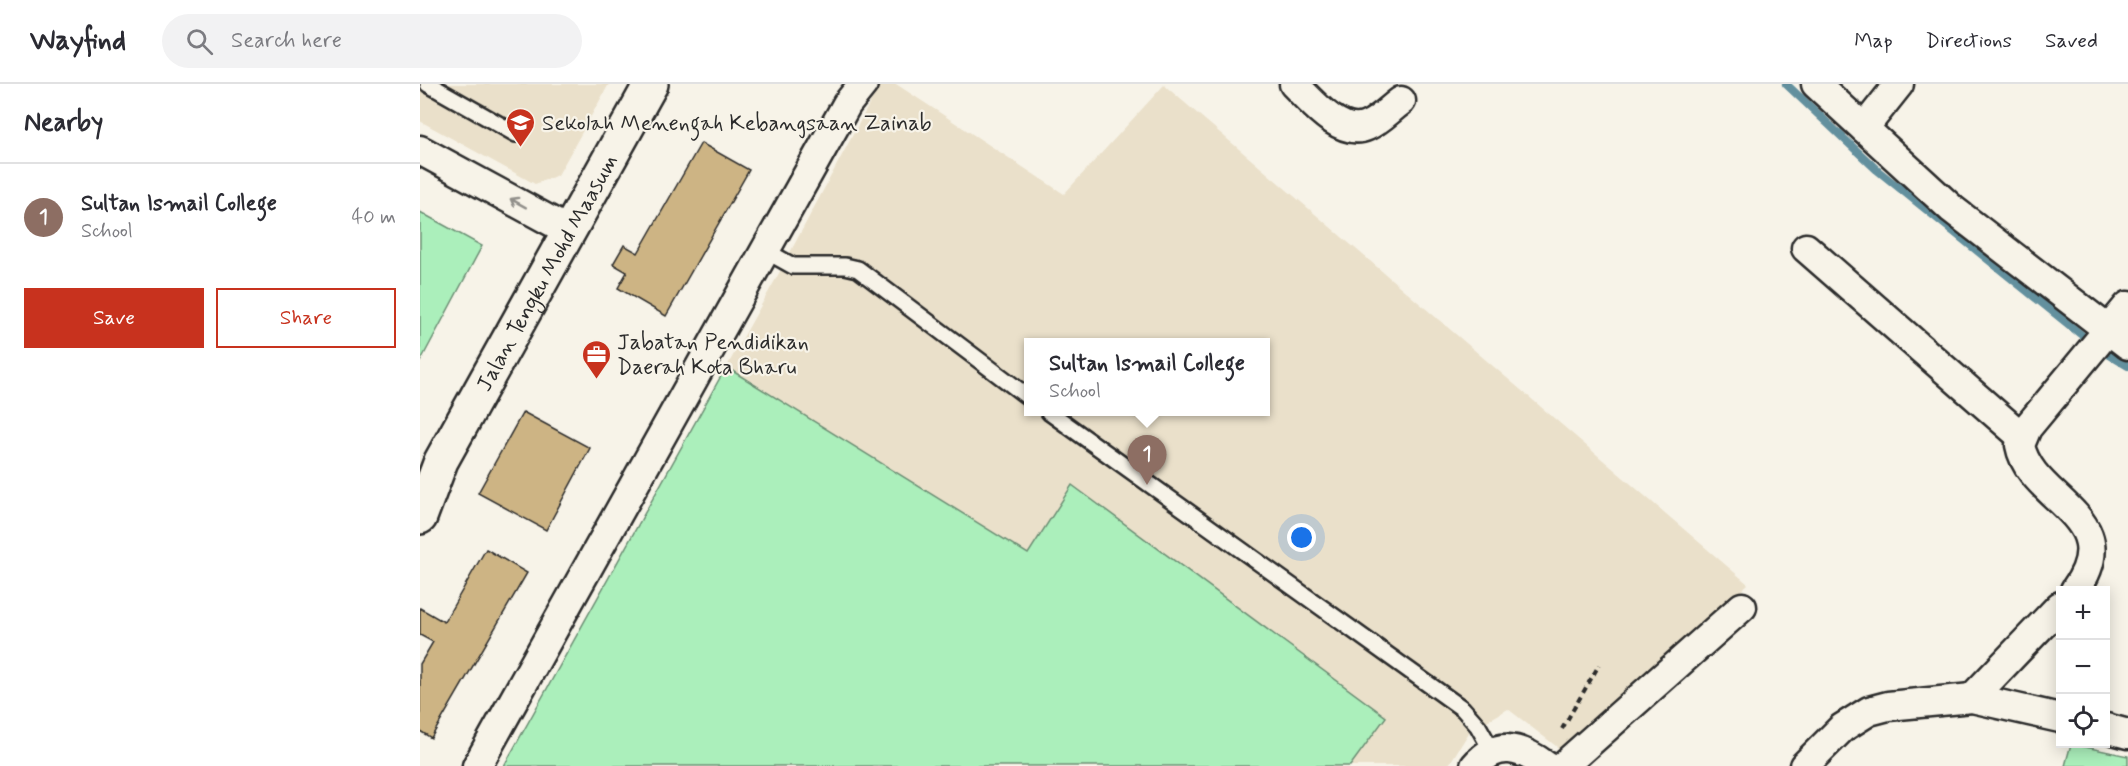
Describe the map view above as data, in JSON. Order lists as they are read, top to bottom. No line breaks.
{"streets":{"main road":["Jalan Tengku Mohd Maasum"]},"places":{"school or university":["Sekolah Menengah Kebangsaan Zainab"],"office":["Jabatan Pendidikan Daerah Kota Bharu"]},"page":{"header":"Wayfind","search":"Search here","nav":["Map","Directions","Saved"],"heading":"Nearby","list":[{"mark":"1","name":"Sultan Ismail College","note":"School","value":"40 m"}],"buttons":["Save","Share"],"popup":["Sultan Ismail College","School"],"pins":"1","map_buttons":["+","−"]}}
